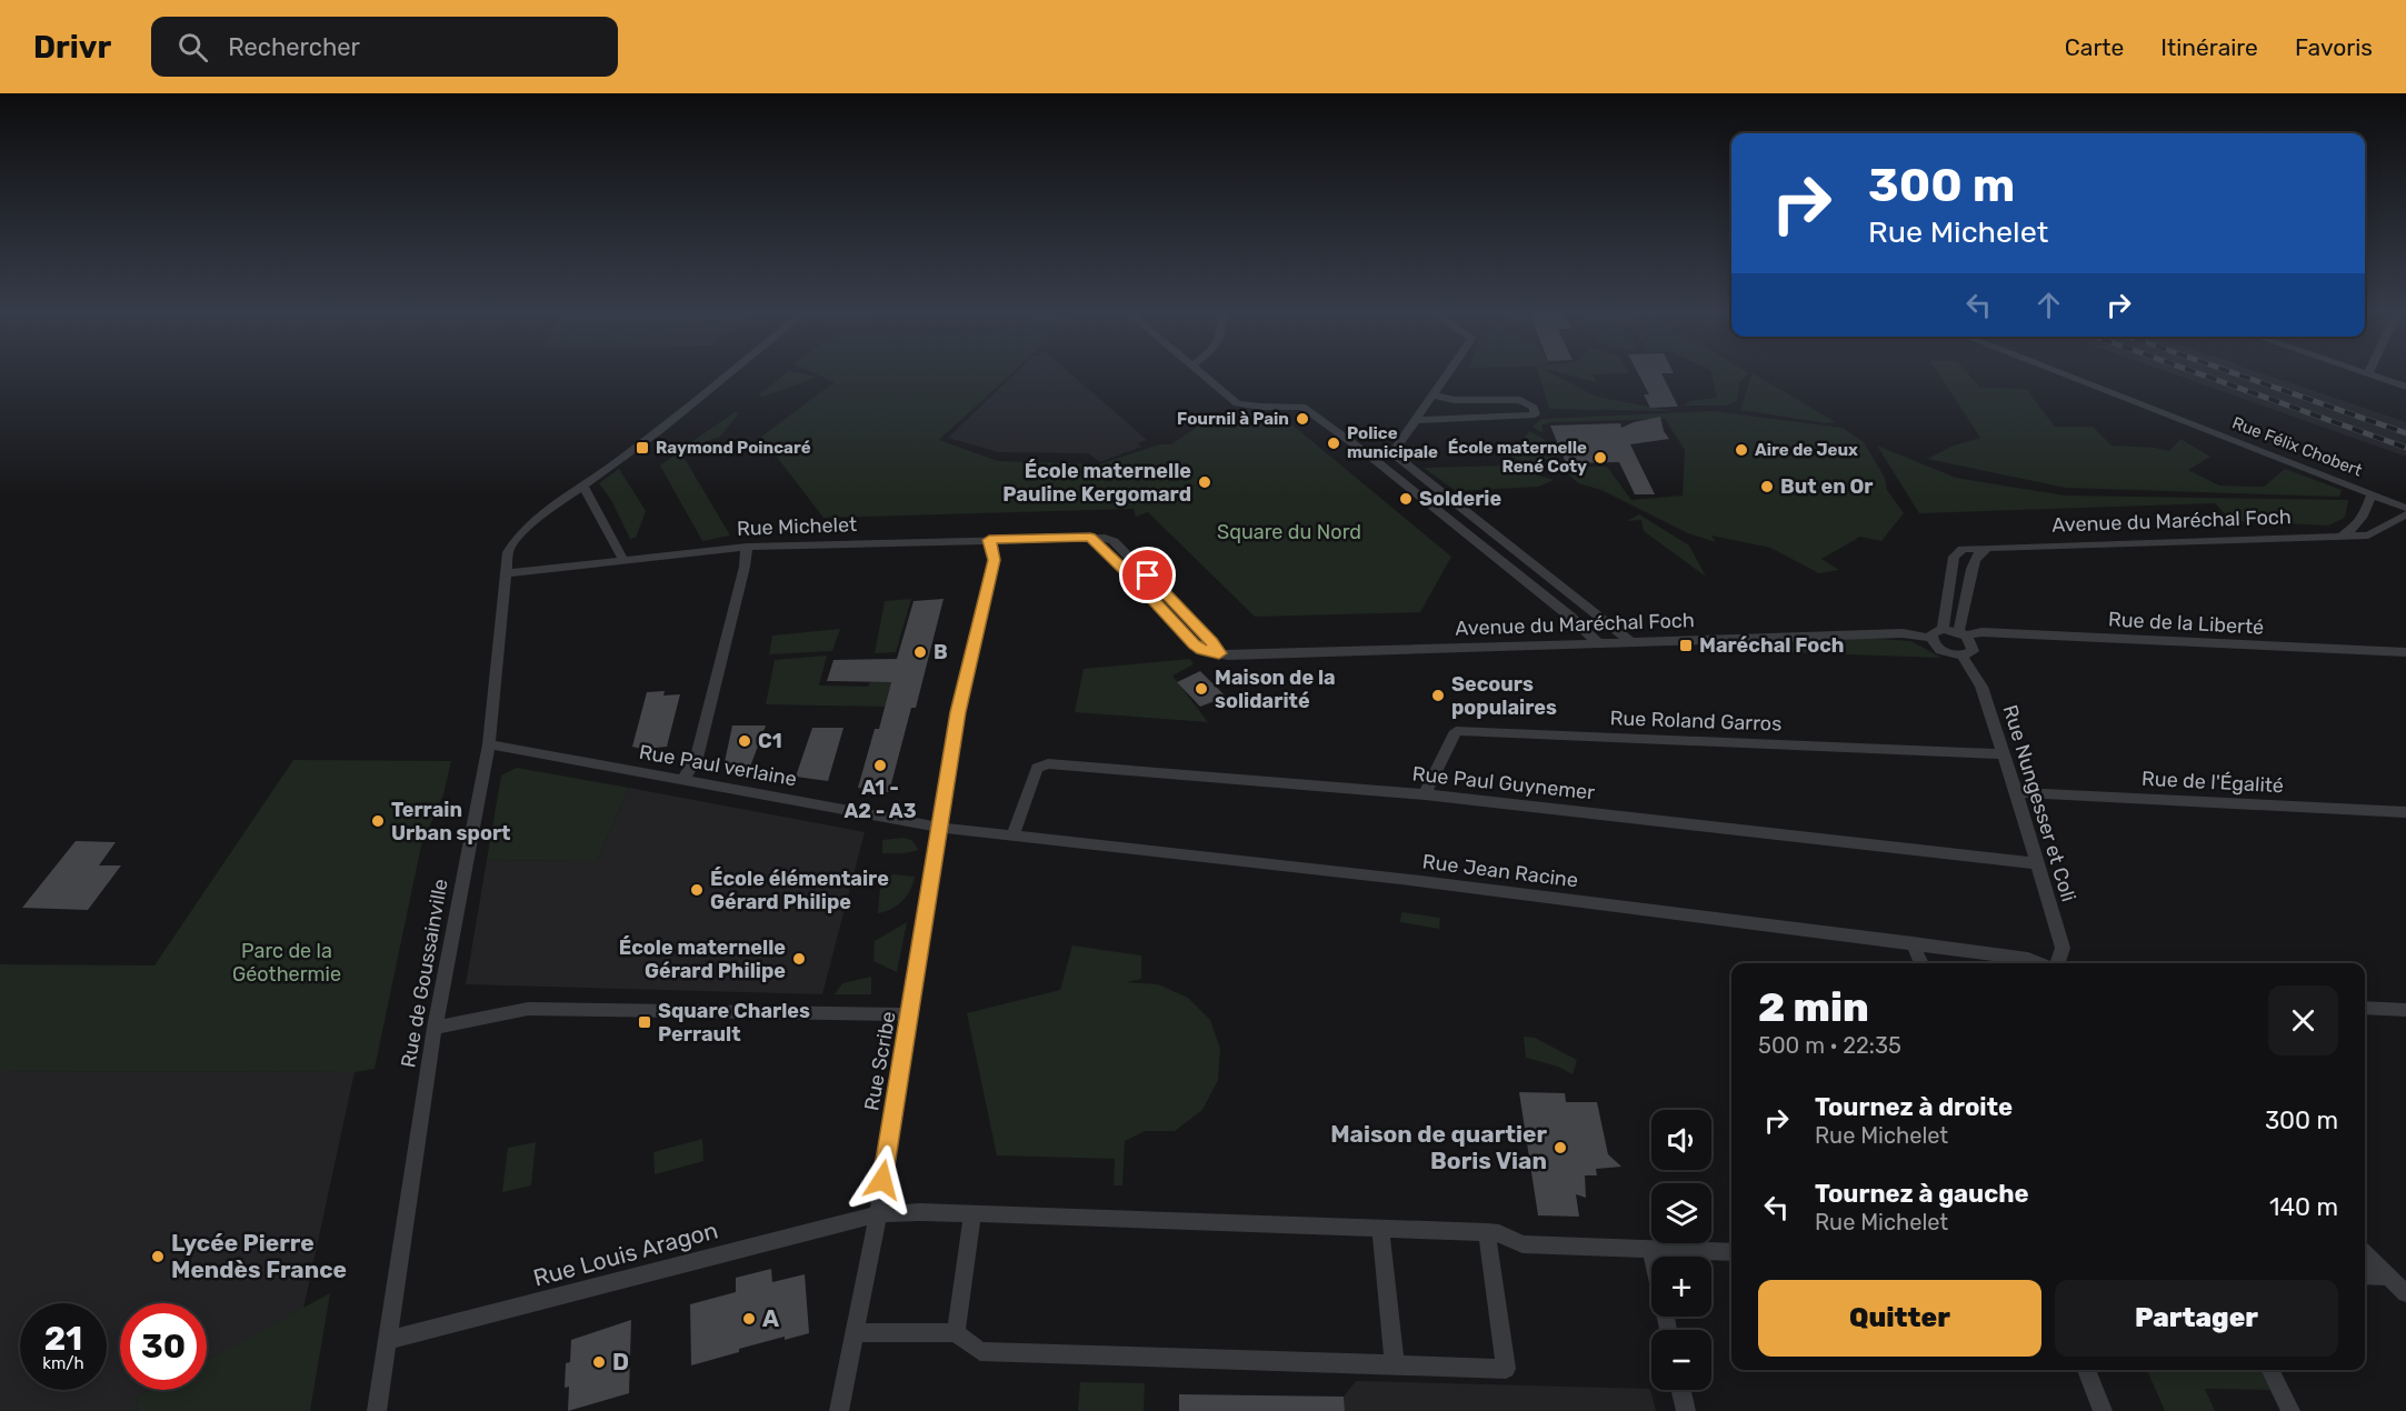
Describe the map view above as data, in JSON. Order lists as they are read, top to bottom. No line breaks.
{"streets":{"street":["Rue Félix Chobert","Avenue du Maréchal Foch","Rue Michelet","Rue de la Liberté","Rue Roland Garros","Rue Paul verlaine","Rue de l'Égalité","Rue Paul Guynemer","Rue Nungesser et Coli","Rue Jean Racine","Rue de Goussainville","Rue Scribe","Rue Louis Aragon"]},"crossings":[["Avenue du Maréchal Foch","Rue Michelet"],["Avenue du Maréchal Foch","Rue de la Liberté"],["Rue Michelet","Rue de Goussainville"],["Rue Michelet","Rue Scribe"],["Rue Roland Garros","Rue Paul Guynemer"],["Rue Roland Garros","Rue Nungesser et Coli"],["Rue Paul verlaine","Rue Jean Racine"],["Rue Paul verlaine","Rue de Goussainville"],["Rue Paul verlaine","Rue Scribe"],["Rue de l'Égalité","Rue Nungesser et Coli"],["Rue Paul Guynemer","Rue Nungesser et Coli"],["Rue Paul Guynemer","Rue Jean Racine"],["Rue Jean Racine","Rue Scribe"],["Rue de Goussainville","Rue Louis Aragon"],["Rue Scribe","Rue Louis Aragon"]],"parks":["Square du Nord","Parc de la Géothermie"],"places":{"other":["Fournil à Pain","Police municipale","Aire de Jeux","École maternelle René Coty","École maternelle Pauline Kergomard","But en Or","Solderie","B","Maison de la solidarité","Secours populaires","C1","A1 - A2 - A3","Terrain Urban sport","École élémentaire Gérard Philipe","École maternelle Gérard Philipe","Maison de quartier Boris Vian","Lycée Pierre Mendès France","A","D"],"transit":["Raymond Poincaré","Maréchal Foch","Square Charles Perrault"]},"page":{"header":"Drivr","search":"Rechercher","nav":["Carte","Itinéraire","Favoris"],"turn":["300 m","Rue Michelet"],"heading":["2 min","500 m · 22:35"],"list":[{"name":"Tournez à droite","note":"Rue Michelet","value":"300 m"},{"name":"Tournez à gauche","note":"Rue Michelet","value":"140 m"}],"map_buttons":["+","−"],"buttons":["Quitter","Partager"],"speed":"21 km/h","limit":"30"}}
